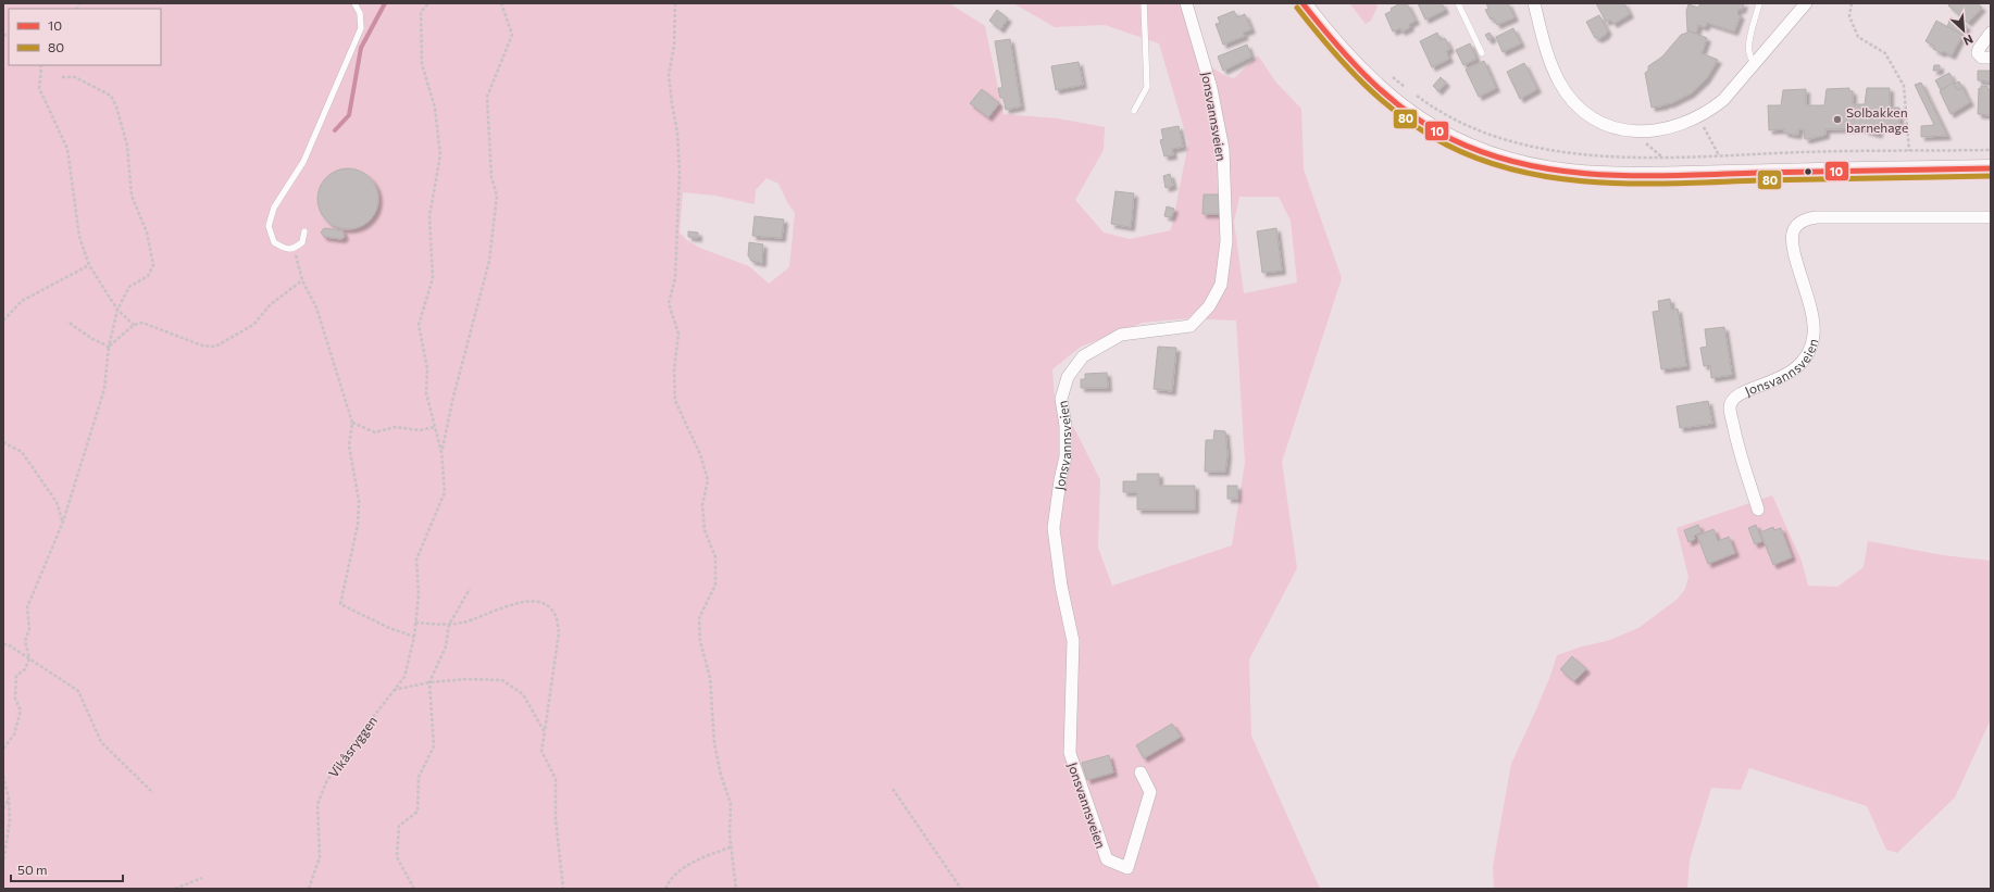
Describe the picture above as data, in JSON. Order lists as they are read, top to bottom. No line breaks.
{"streets":{"street":["Jonsvannsveien"],"path":["Vikåsryggen"]},"places":["Solbakken barnehage"],"lines":["transit line 10","transit line 80"],"legend":["10","80"],"scale_bar":"50 m","north":"bottom right"}
